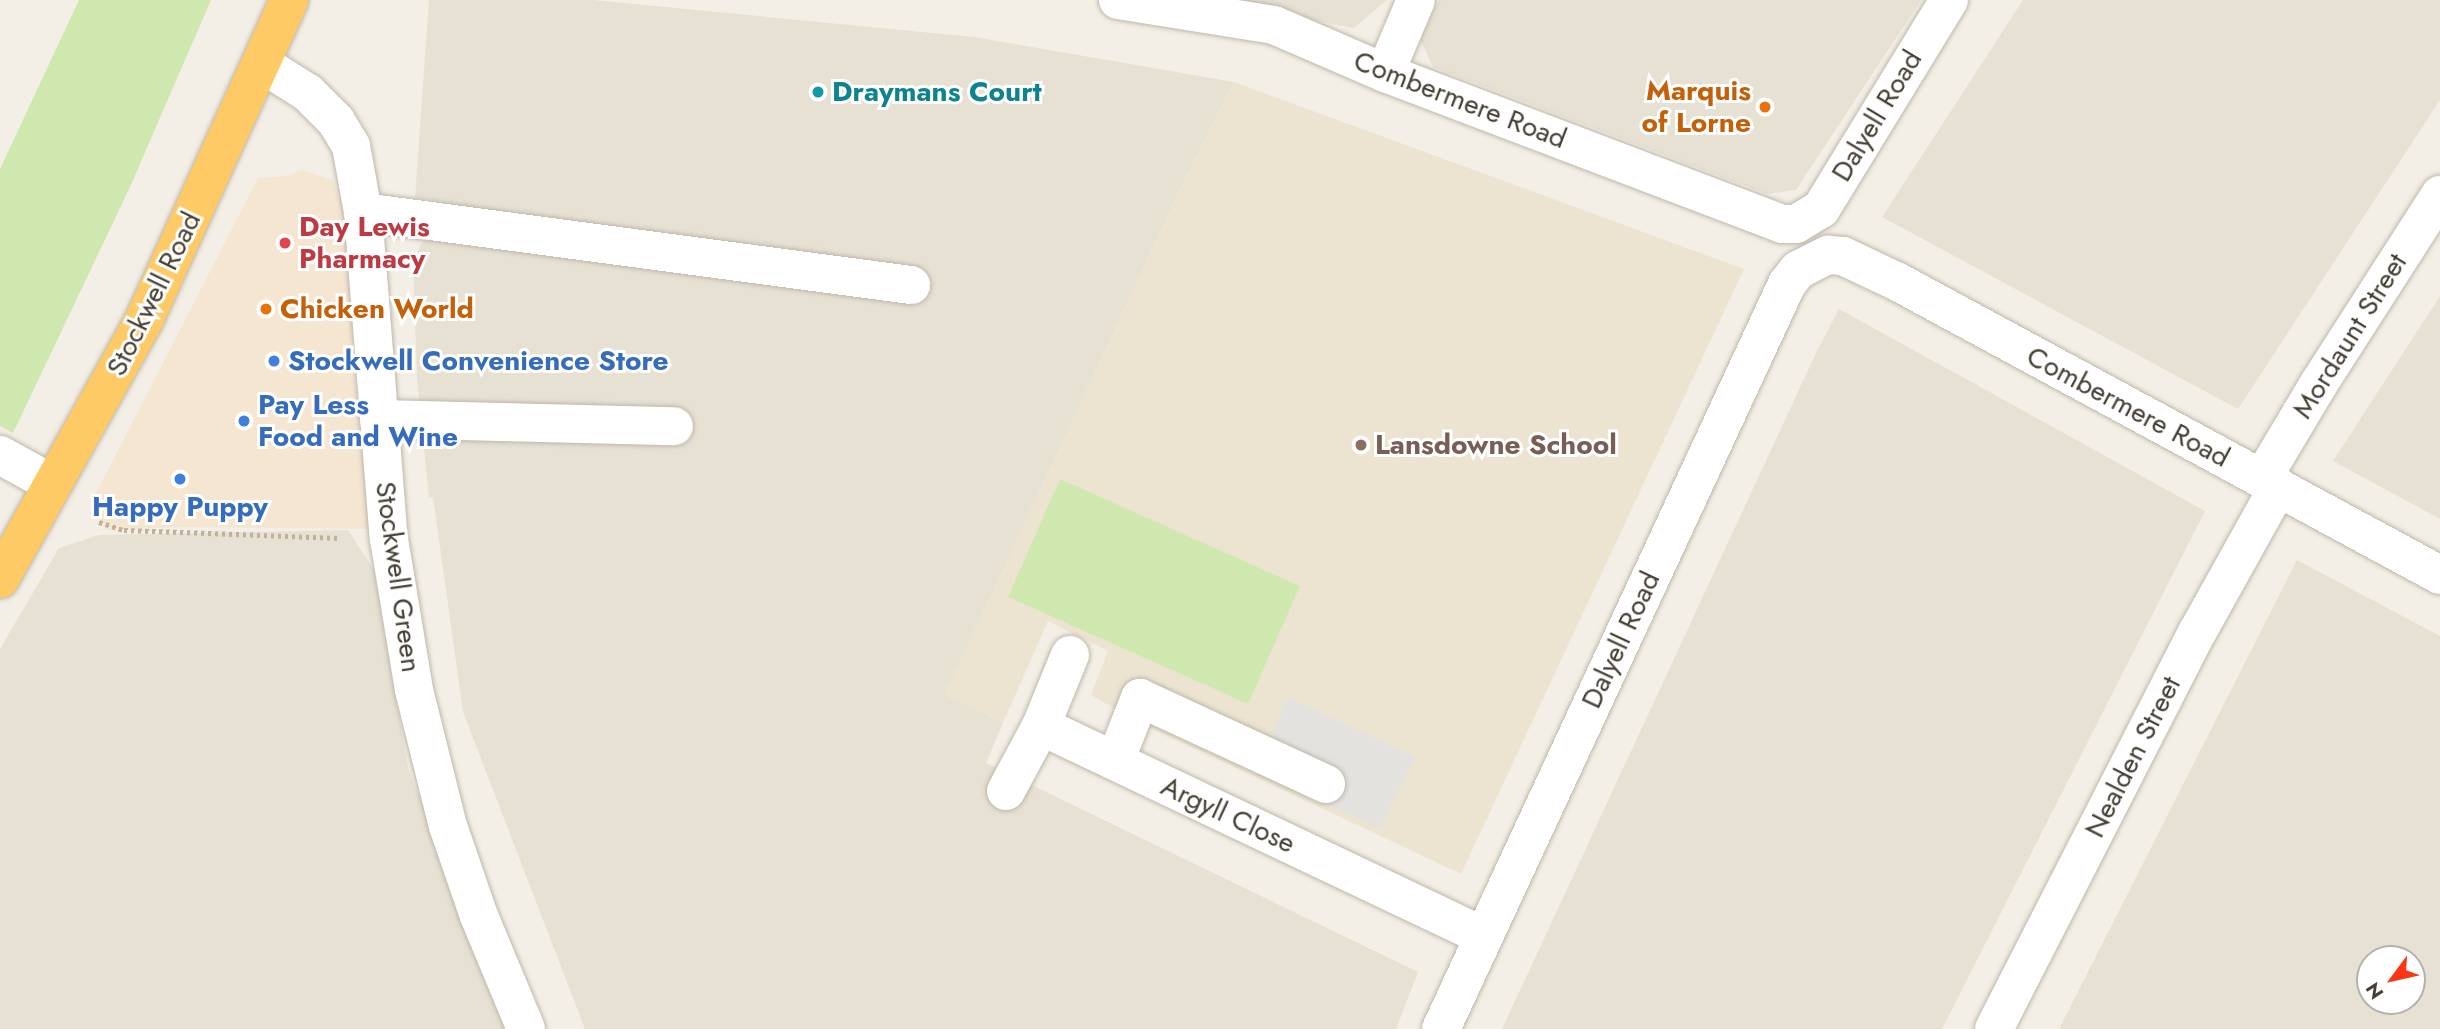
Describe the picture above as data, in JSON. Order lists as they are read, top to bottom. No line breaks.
{"streets":{"highway":["Stockwell Road"],"street":["Combermere Road","Dalyell Road","Mordaunt Street","Stockwell Green","Nealden Street","Argyll Close"]},"crossings":[["Combermere Road","Dalyell Road"],["Combermere Road","Mordaunt Street"],["Combermere Road","Nealden Street"],["Dalyell Road","Argyll Close"],["Stockwell Road","Stockwell Green"],["Mordaunt Street","Nealden Street"]],"places":["Draymans Court","Marquis of Lorne","Day Lewis Pharmacy","Chicken World","Stockwell Convenience Store","Pay Less Food and Wine","Lansdowne School","Happy Puppy"],"north":"bottom left"}
